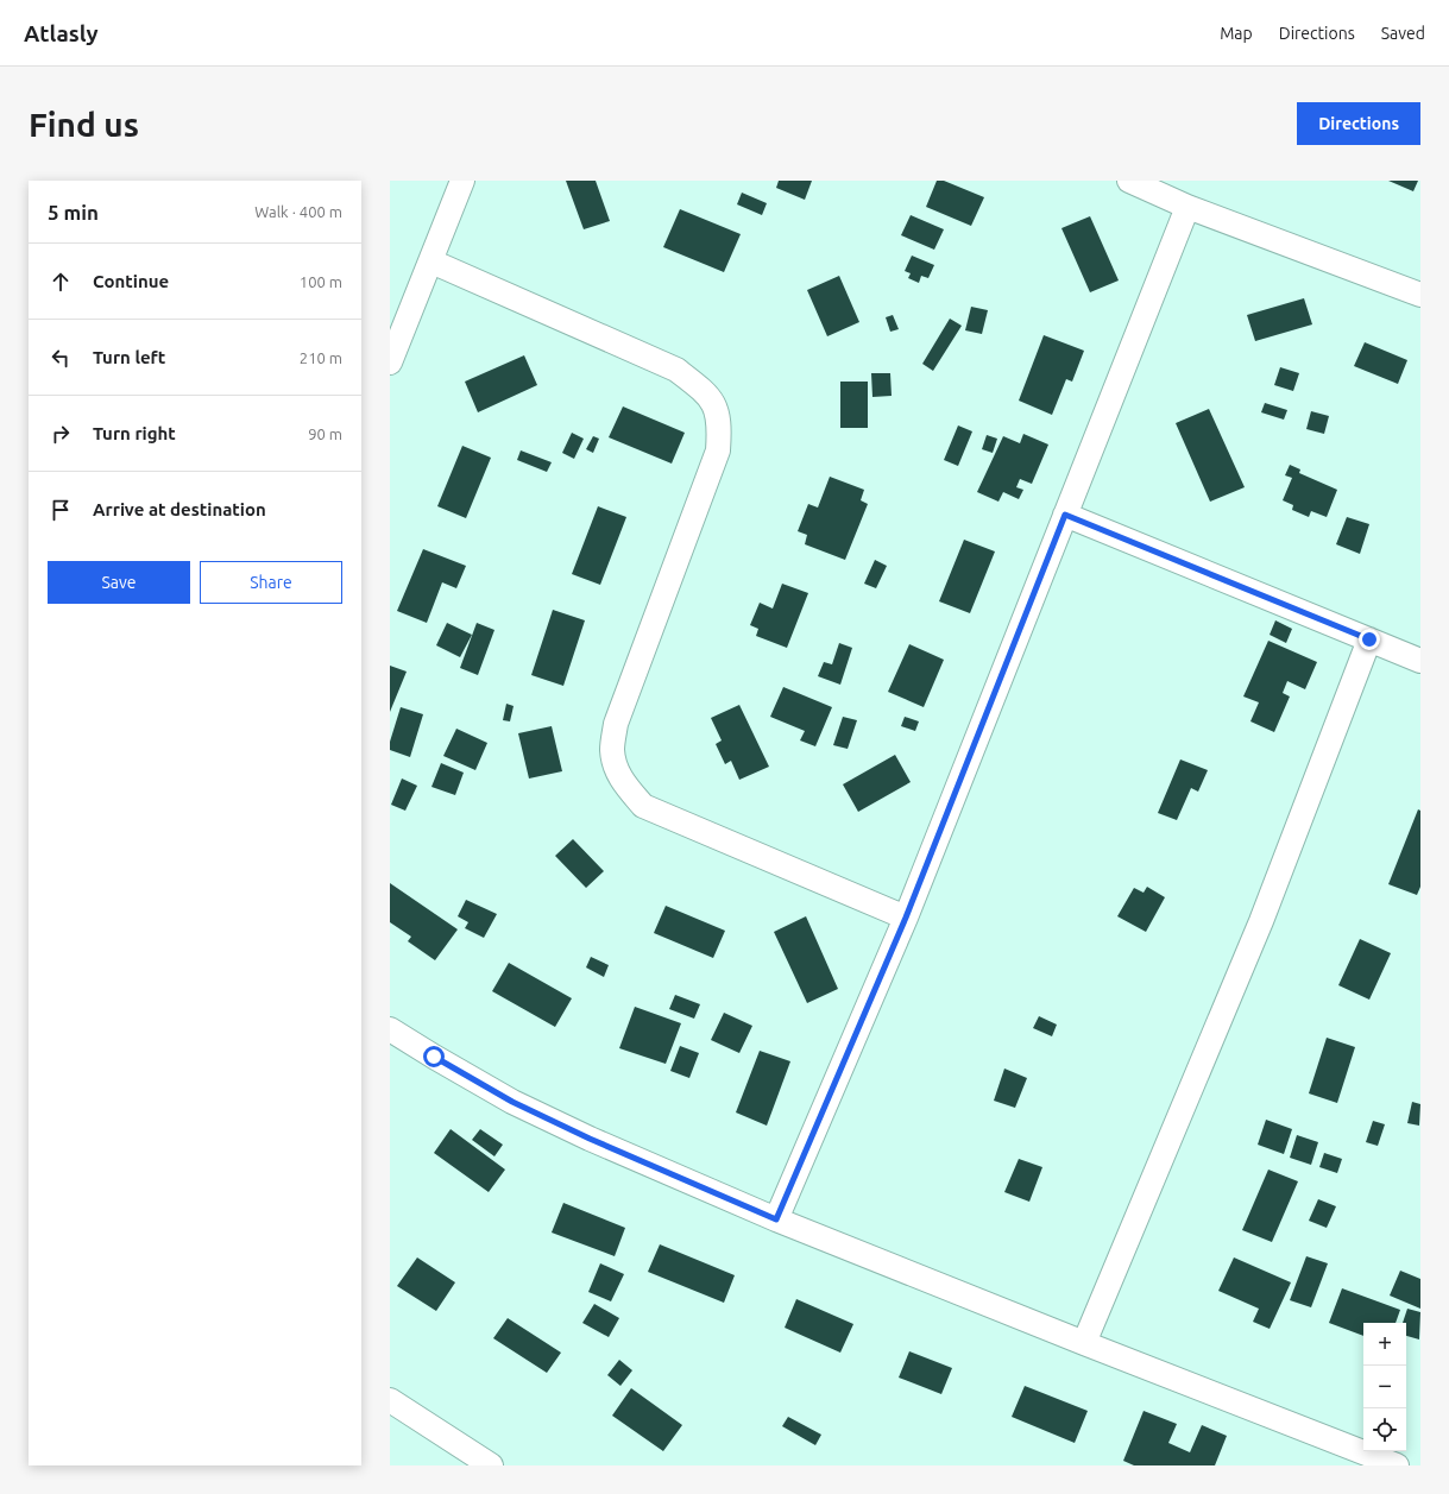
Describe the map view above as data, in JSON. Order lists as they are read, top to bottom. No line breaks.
{"page":{"header":"Atlasly","nav":["Map","Directions","Saved"],"buttons":["Directions",["Save","Share"]],"title":"Find us","heading":["5 min","Walk · 400 m"],"list":[["Continue","100 m"],["Turn left","210 m"],["Turn right","90 m"],"Arrive at destination"],"map_buttons":["+","−"]}}
